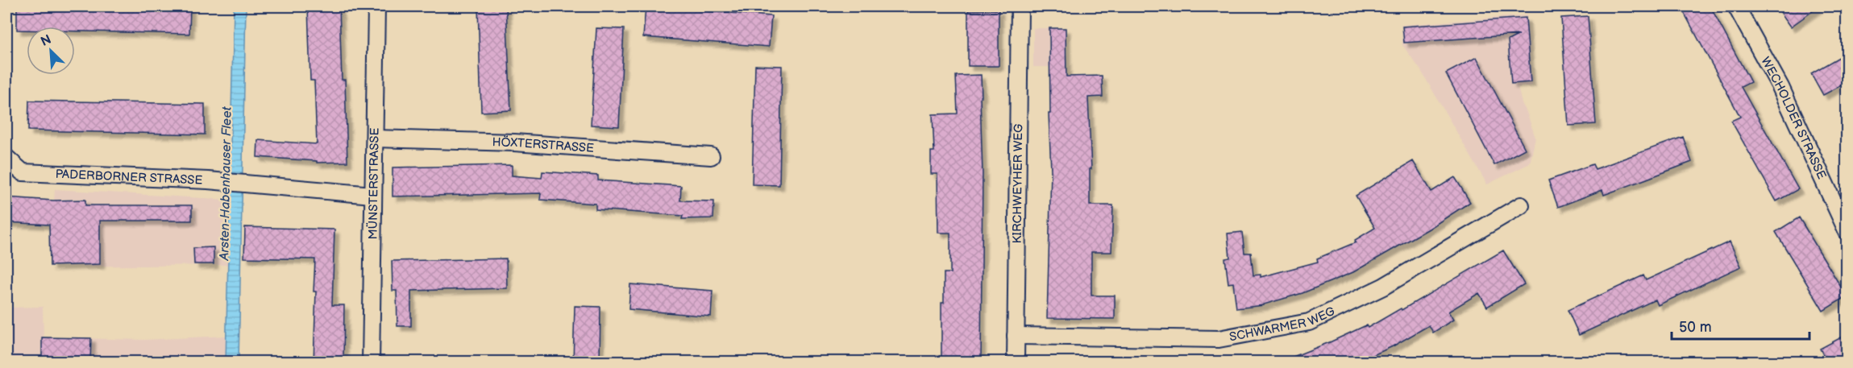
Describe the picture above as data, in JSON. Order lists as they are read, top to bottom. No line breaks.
{"streets":{"street":["WECHOLDER STRASSE","HÖXTERSTRASSE","PADERBORNER STRASSE","MÜNSTERSTRASSE","KIRCHWEYHER WEG","SCHWARMER WEG"]},"crossings":[["HÖXTERSTRASSE","MÜNSTERSTRASSE"],["PADERBORNER STRASSE","MÜNSTERSTRASSE"],["KIRCHWEYHER WEG","SCHWARMER WEG"]],"water":["Arsten-Habenhauser Fleet"],"scale_bar":"50 m","north":"top left"}
